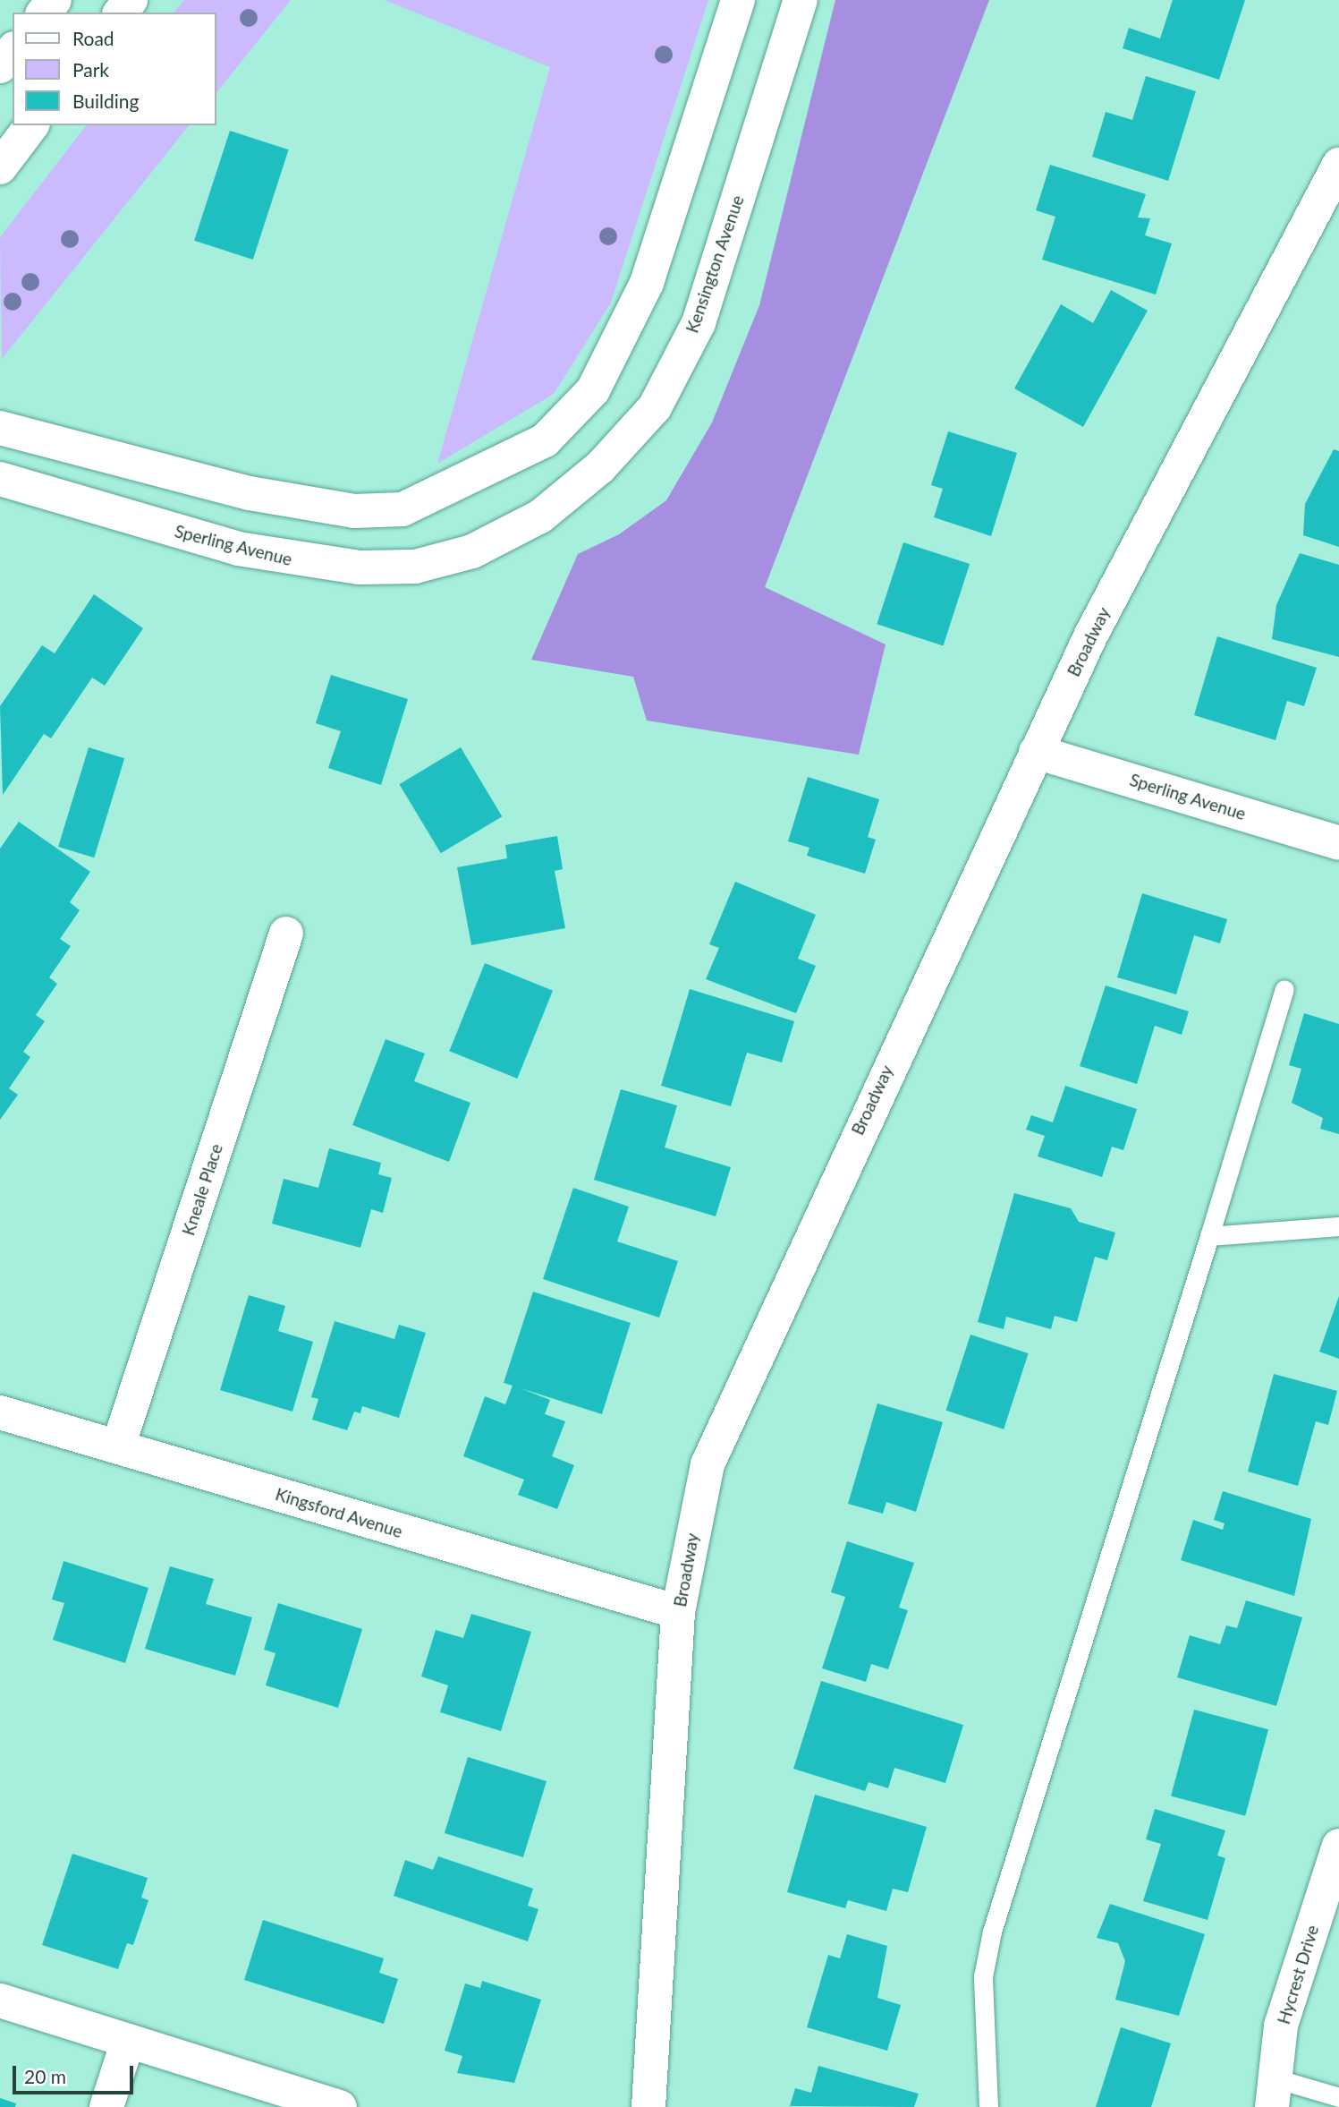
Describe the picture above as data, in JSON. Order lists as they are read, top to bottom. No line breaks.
{"streets":{"street":["Kensington Avenue","Sperling Avenue","Broadway","Kneale Place","Kingsford Avenue","Hycrest Drive"]},"crossings":[["Kensington Avenue","Sperling Avenue"],["Sperling Avenue","Broadway"],["Broadway","Kingsford Avenue"],["Kneale Place","Kingsford Avenue"]],"legend":["Road","Park","Building"],"scale_bar":"20 m"}
